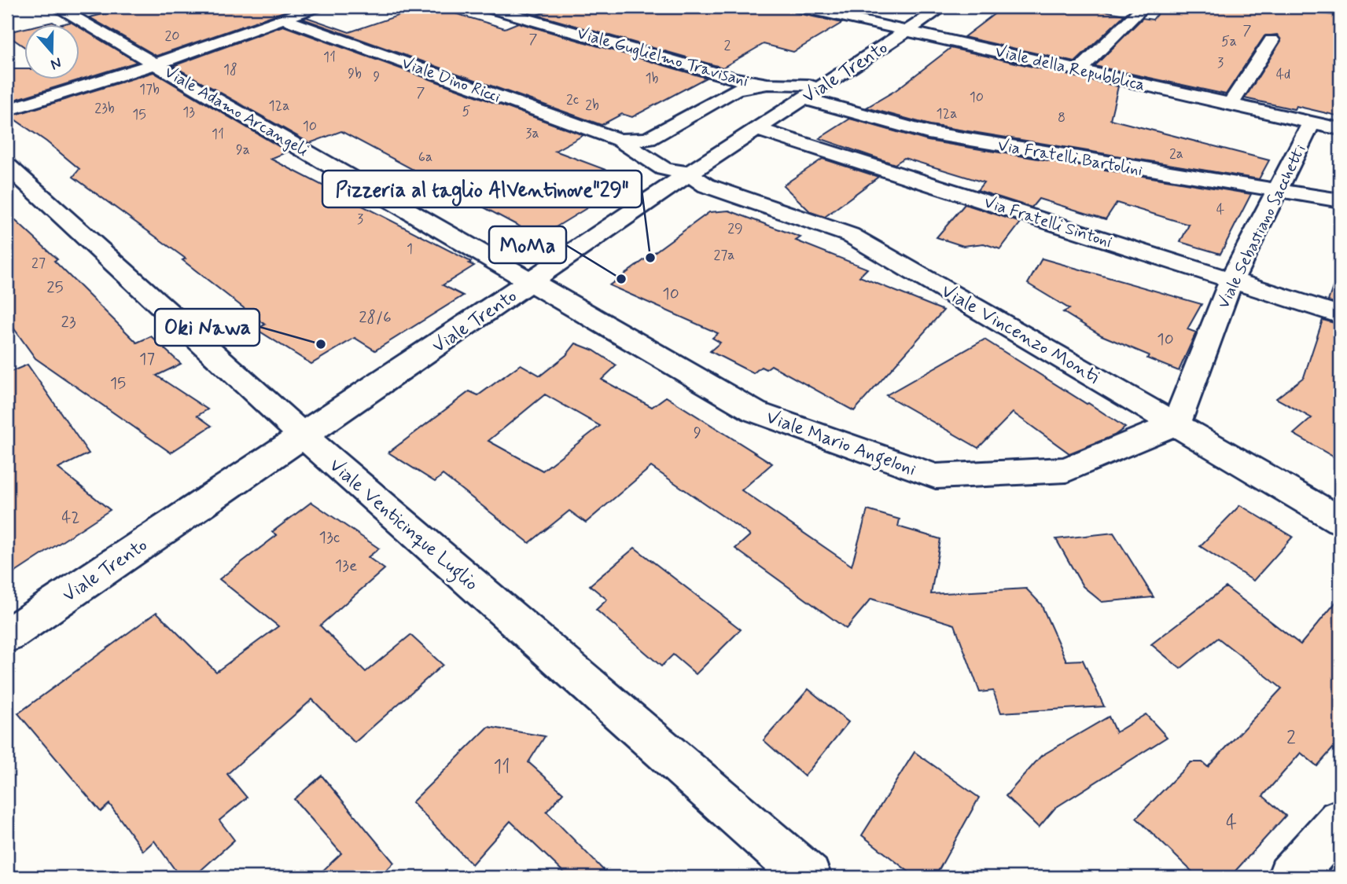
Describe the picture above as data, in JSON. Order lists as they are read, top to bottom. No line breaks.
{"streets":{"street":["Viale Guglielmo Travisani","Viale della Repubblica","Viale Trento","Viale Dino Ricci","Viale Adamo Arcangeli","Via Fratelli Bartolini","Via Fratelli Sintoni","Viale Sebastiano Sacchetti","Viale Vincenzo Monti","Viale Mario Angeloni","Viale Venticinque Luglio"]},"crossings":[["Viale Guglielmo Travisani","Viale Trento"],["Viale Guglielmo Travisani","Via Fratelli Bartolini"],["Viale della Repubblica","Viale Trento"],["Viale della Repubblica","Viale Sebastiano Sacchetti"],["Viale Trento","Viale Dino Ricci"],["Viale Trento","Viale Adamo Arcangeli"],["Viale Trento","Via Fratelli Bartolini"],["Viale Trento","Via Fratelli Sintoni"],["Viale Trento","Viale Vincenzo Monti"],["Viale Trento","Viale Mario Angeloni"],["Viale Trento","Viale Venticinque Luglio"],["Viale Dino Ricci","Viale Vincenzo Monti"],["Viale Adamo Arcangeli","Viale Mario Angeloni"],["Via Fratelli Bartolini","Viale Sebastiano Sacchetti"],["Via Fratelli Sintoni","Viale Sebastiano Sacchetti"],["Viale Sebastiano Sacchetti","Viale Vincenzo Monti"],["Viale Sebastiano Sacchetti","Viale Mario Angeloni"],["Viale Vincenzo Monti","Viale Mario Angeloni"]],"places":["Pizzeria al taglio AlVentinove\"29\"","MoMa","Oki Nawa"],"house_numbers":["7","20","7","5a","2","11","3","18","9b","4d","9","1b","17b","7","10","2c","2b","12a","23b","5","13","12a","15","8","10","3a","11","9a","2a","6a","4","3","29","1","27a","27","25","10","28/6","23","10","17","15","9","42","13c","13e","2","11","4"],"north":"bottom"}
